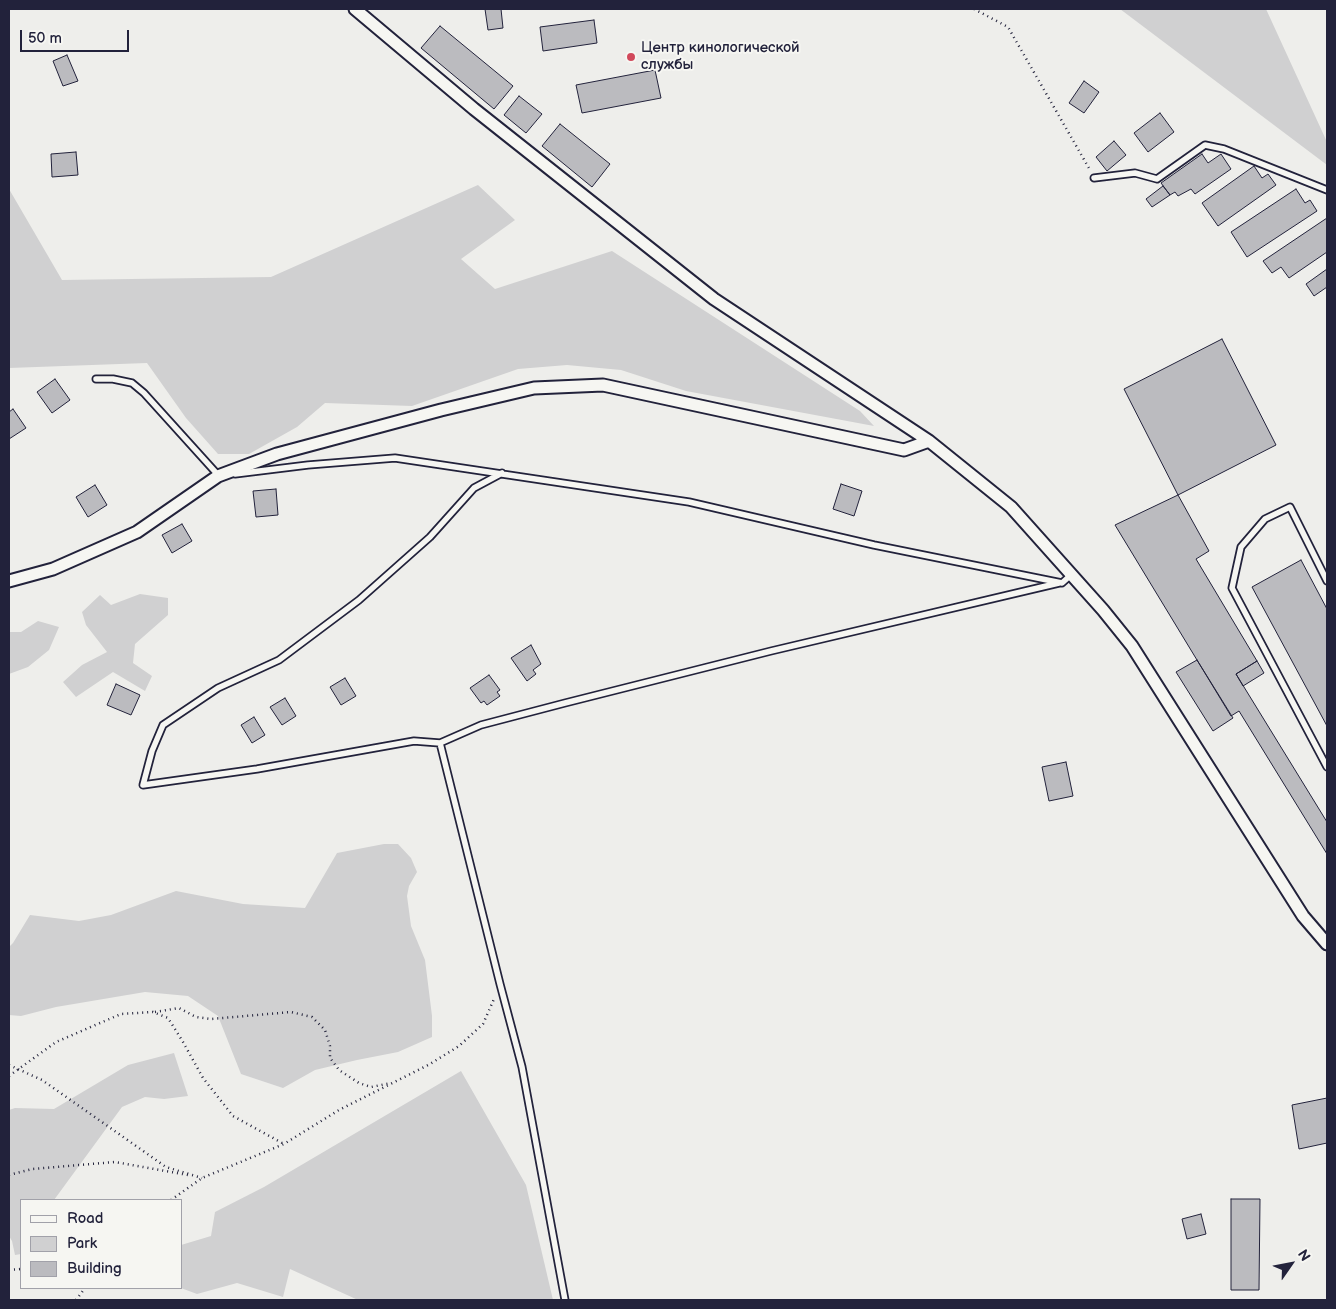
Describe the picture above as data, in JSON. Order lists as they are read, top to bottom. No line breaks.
{"places":["Центр кинологической службы"],"legend":["Road","Park","Building"],"scale_bar":"50 m","north":"top right"}
